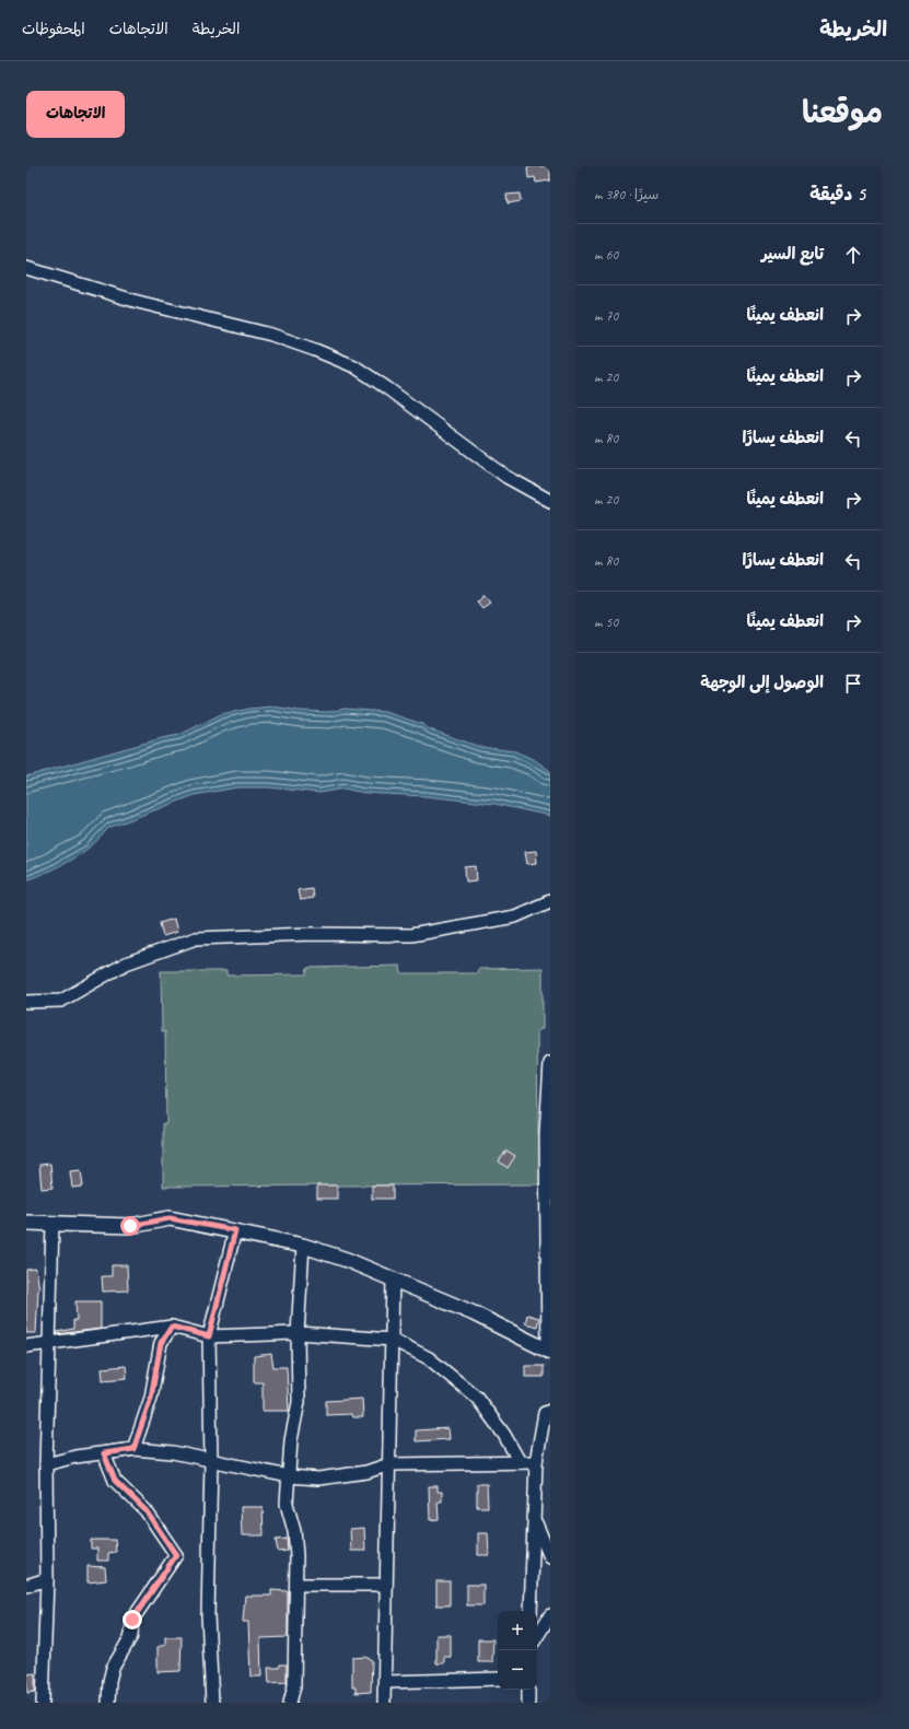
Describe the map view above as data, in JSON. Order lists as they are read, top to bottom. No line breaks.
{"page":{"header":"الخريطة","nav":["الخريطة","الاتجاهات","المحفوظات"],"title":"موقعنا","buttons":"الاتجاهات","heading":["5 دقيقة","سيرًا · 380 m"],"list":[["تابع السير","60 m"],["انعطف يمينًا","70 m"],["انعطف يمينًا","20 m"],["انعطف يسارًا","80 m"],["انعطف يمينًا","20 m"],["انعطف يسارًا","80 m"],["انعطف يمينًا","50 m"],"الوصول إلى الوجهة"],"map_buttons":["+","−"]}}
